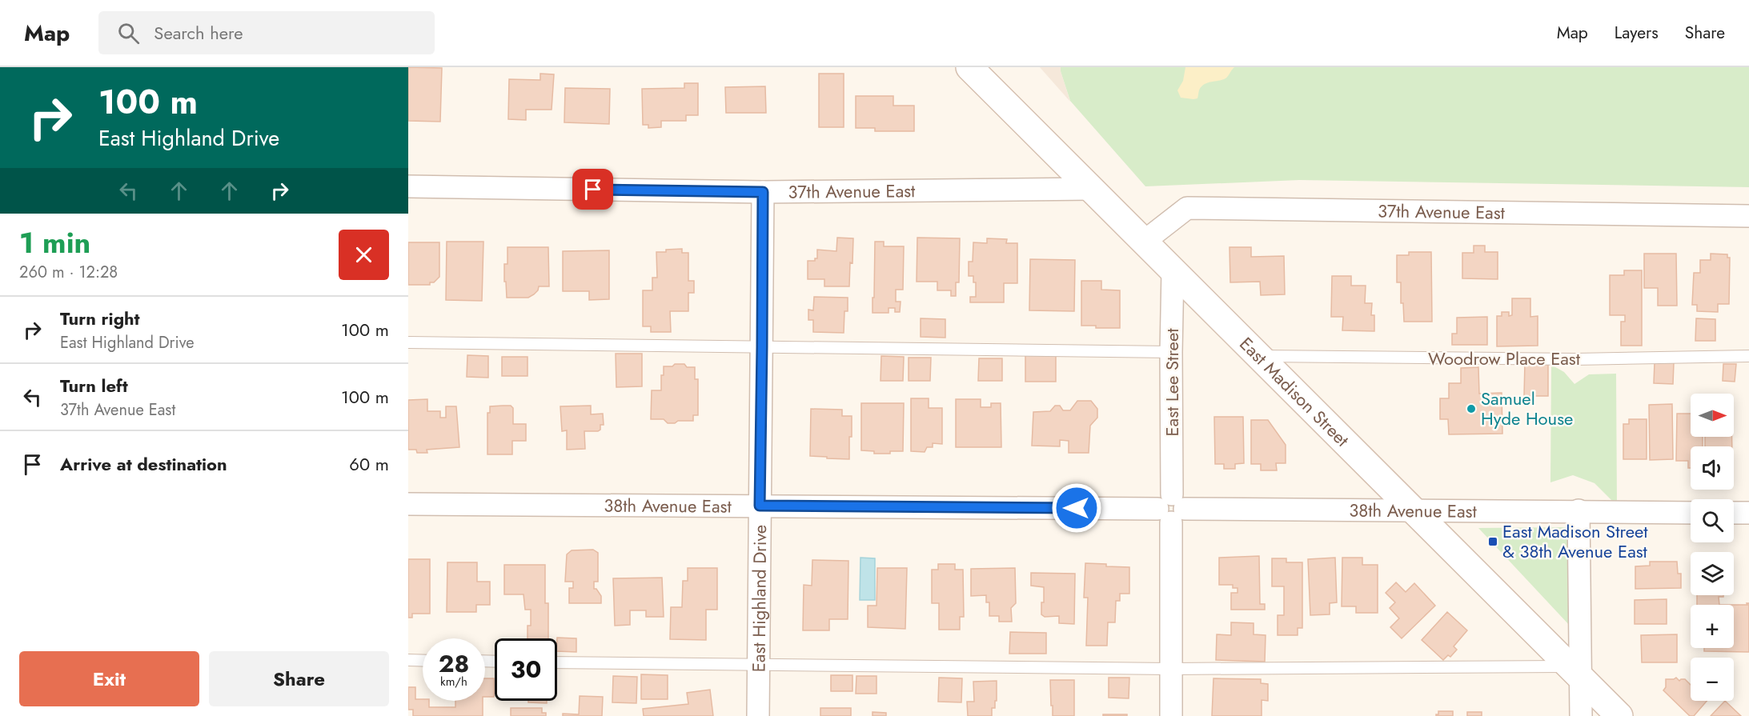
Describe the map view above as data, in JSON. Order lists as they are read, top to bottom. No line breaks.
{"streets":{"main road":["East Madison Street"],"street":["37th Avenue East","East Lee Street","38th Avenue East","East Highland Drive"],"lane":["Woodrow Place East"]},"crossings":[["37th Avenue East","East Madison Street"],["37th Avenue East","East Highland Drive"],["Woodrow Place East","East Madison Street"],["East Lee Street","East Madison Street"],["East Lee Street","38th Avenue East"],["East Madison Street","38th Avenue East"],["38th Avenue East","East Highland Drive"]],"places":{"other":["Samuel Hyde House"],"transit":["East Madison Street & 38th Avenue East"]},"north":"right","page":{"header":"Map","search":"Search here","nav":["Map","Layers","Share"],"turn":["100 m","East Highland Drive"],"heading":["1 min","260 m · 12:28"],"list":[{"name":"Turn right","note":"East Highland Drive","value":"100 m"},{"name":"Turn left","note":"37th Avenue East","value":"100 m"},{"name":"Arrive at destination","value":"60 m"}],"map_buttons":["+","−"],"speed":"28 km/h","limit":"30","buttons":["Exit","Share"]}}
